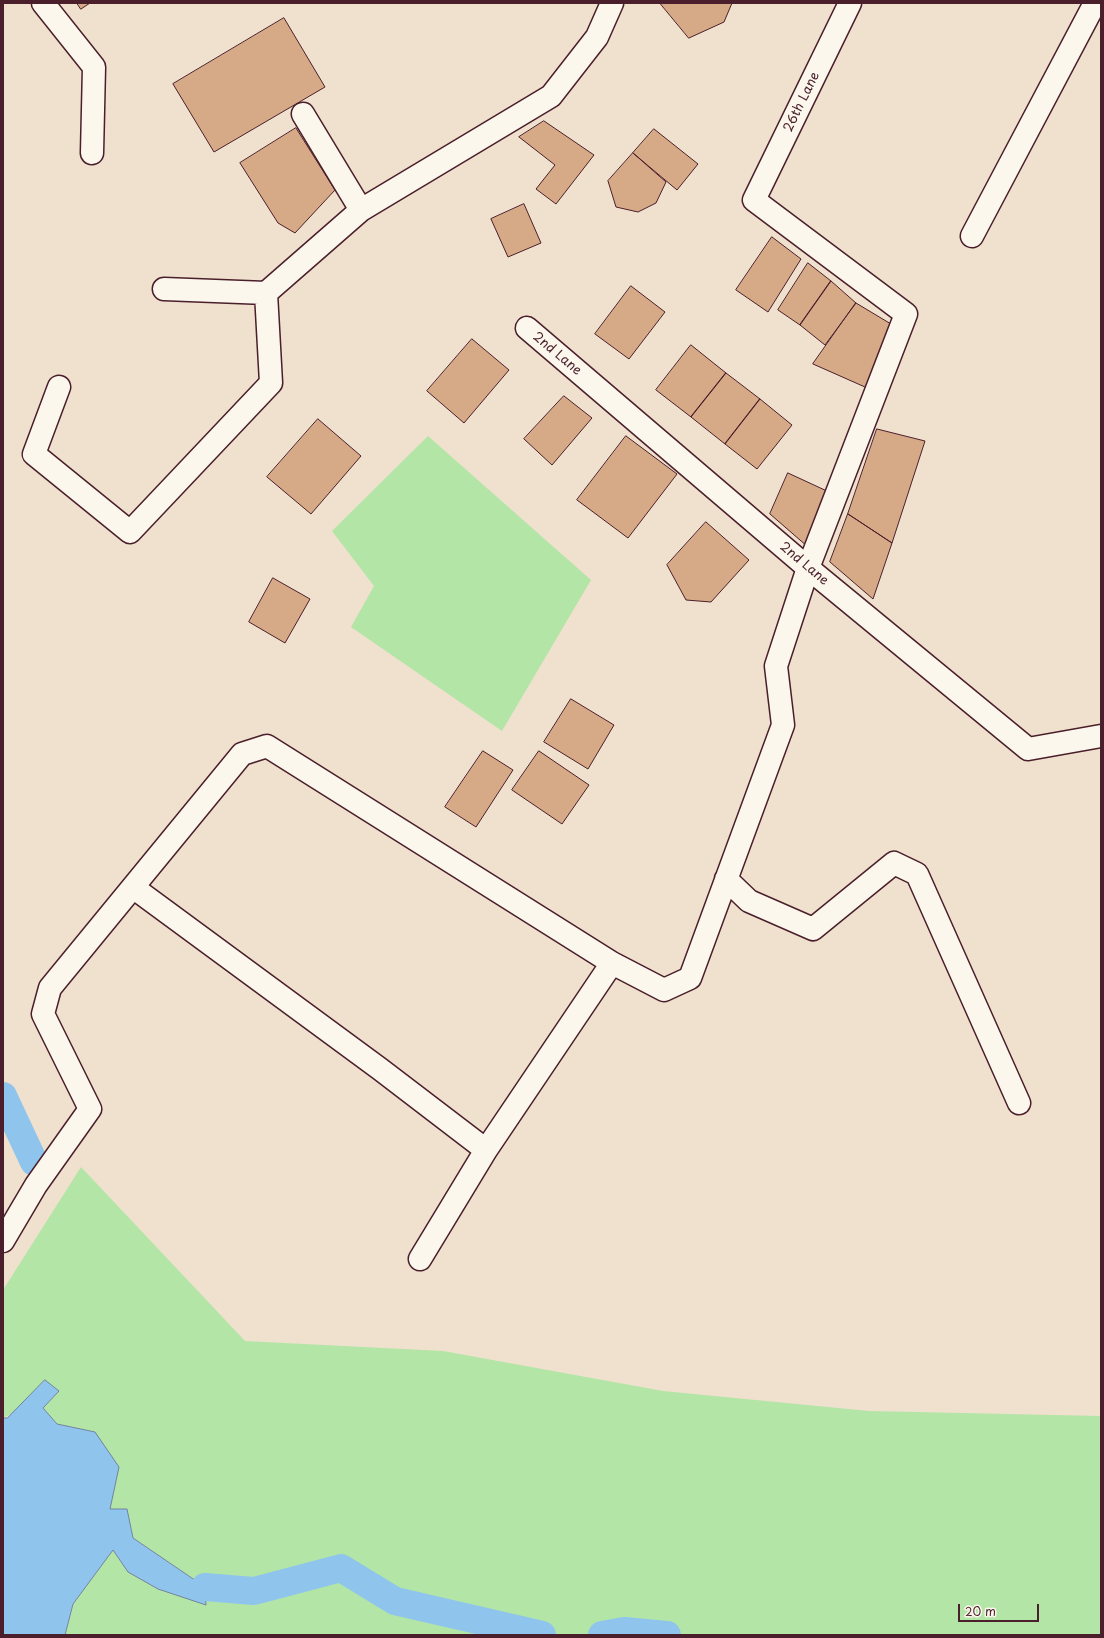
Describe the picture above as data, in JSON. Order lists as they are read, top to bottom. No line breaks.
{"streets":{"street":["26th Lane","2nd Lane"]},"crossings":[["26th Lane","2nd Lane"]],"scale_bar":"20 m"}
